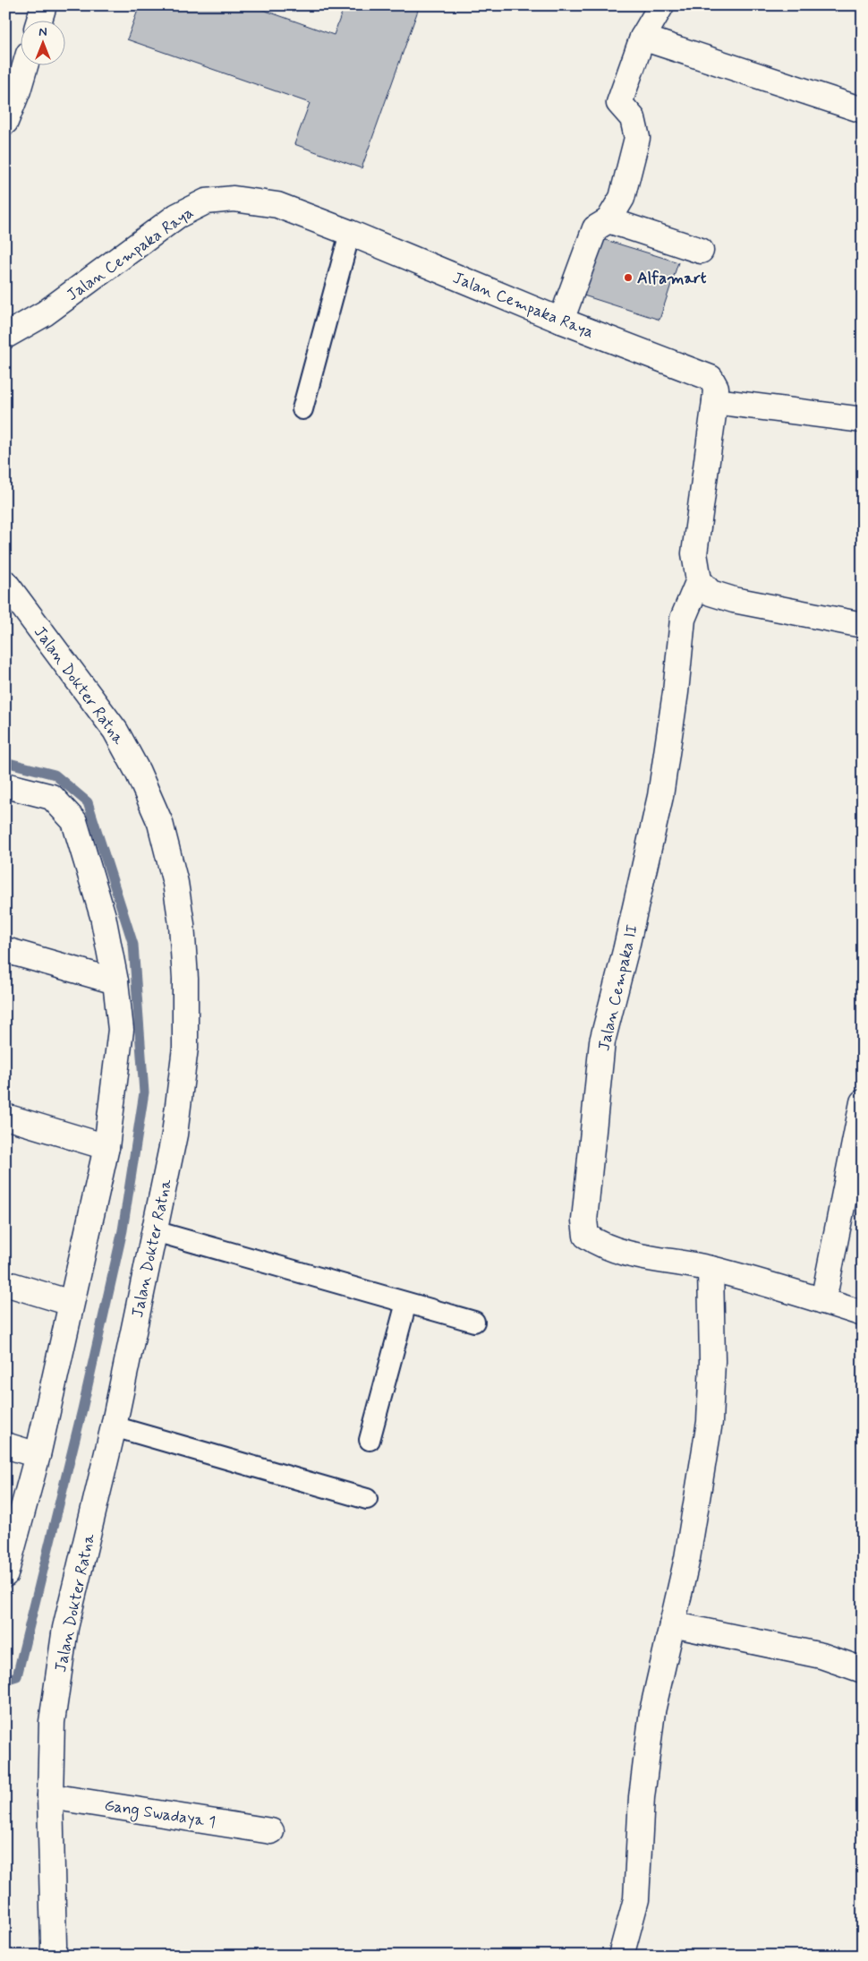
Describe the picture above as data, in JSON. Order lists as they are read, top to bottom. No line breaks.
{"streets":{"street":["Jalan Cempaka Raya","Jalan Dokter Ratna","Jalan Cempaka II","Gang Swadaya 1"]},"crossings":[["Jalan Cempaka Raya","Jalan Cempaka II"],["Jalan Dokter Ratna","Gang Swadaya 1"]],"places":["Alfamart"],"north":"top"}
